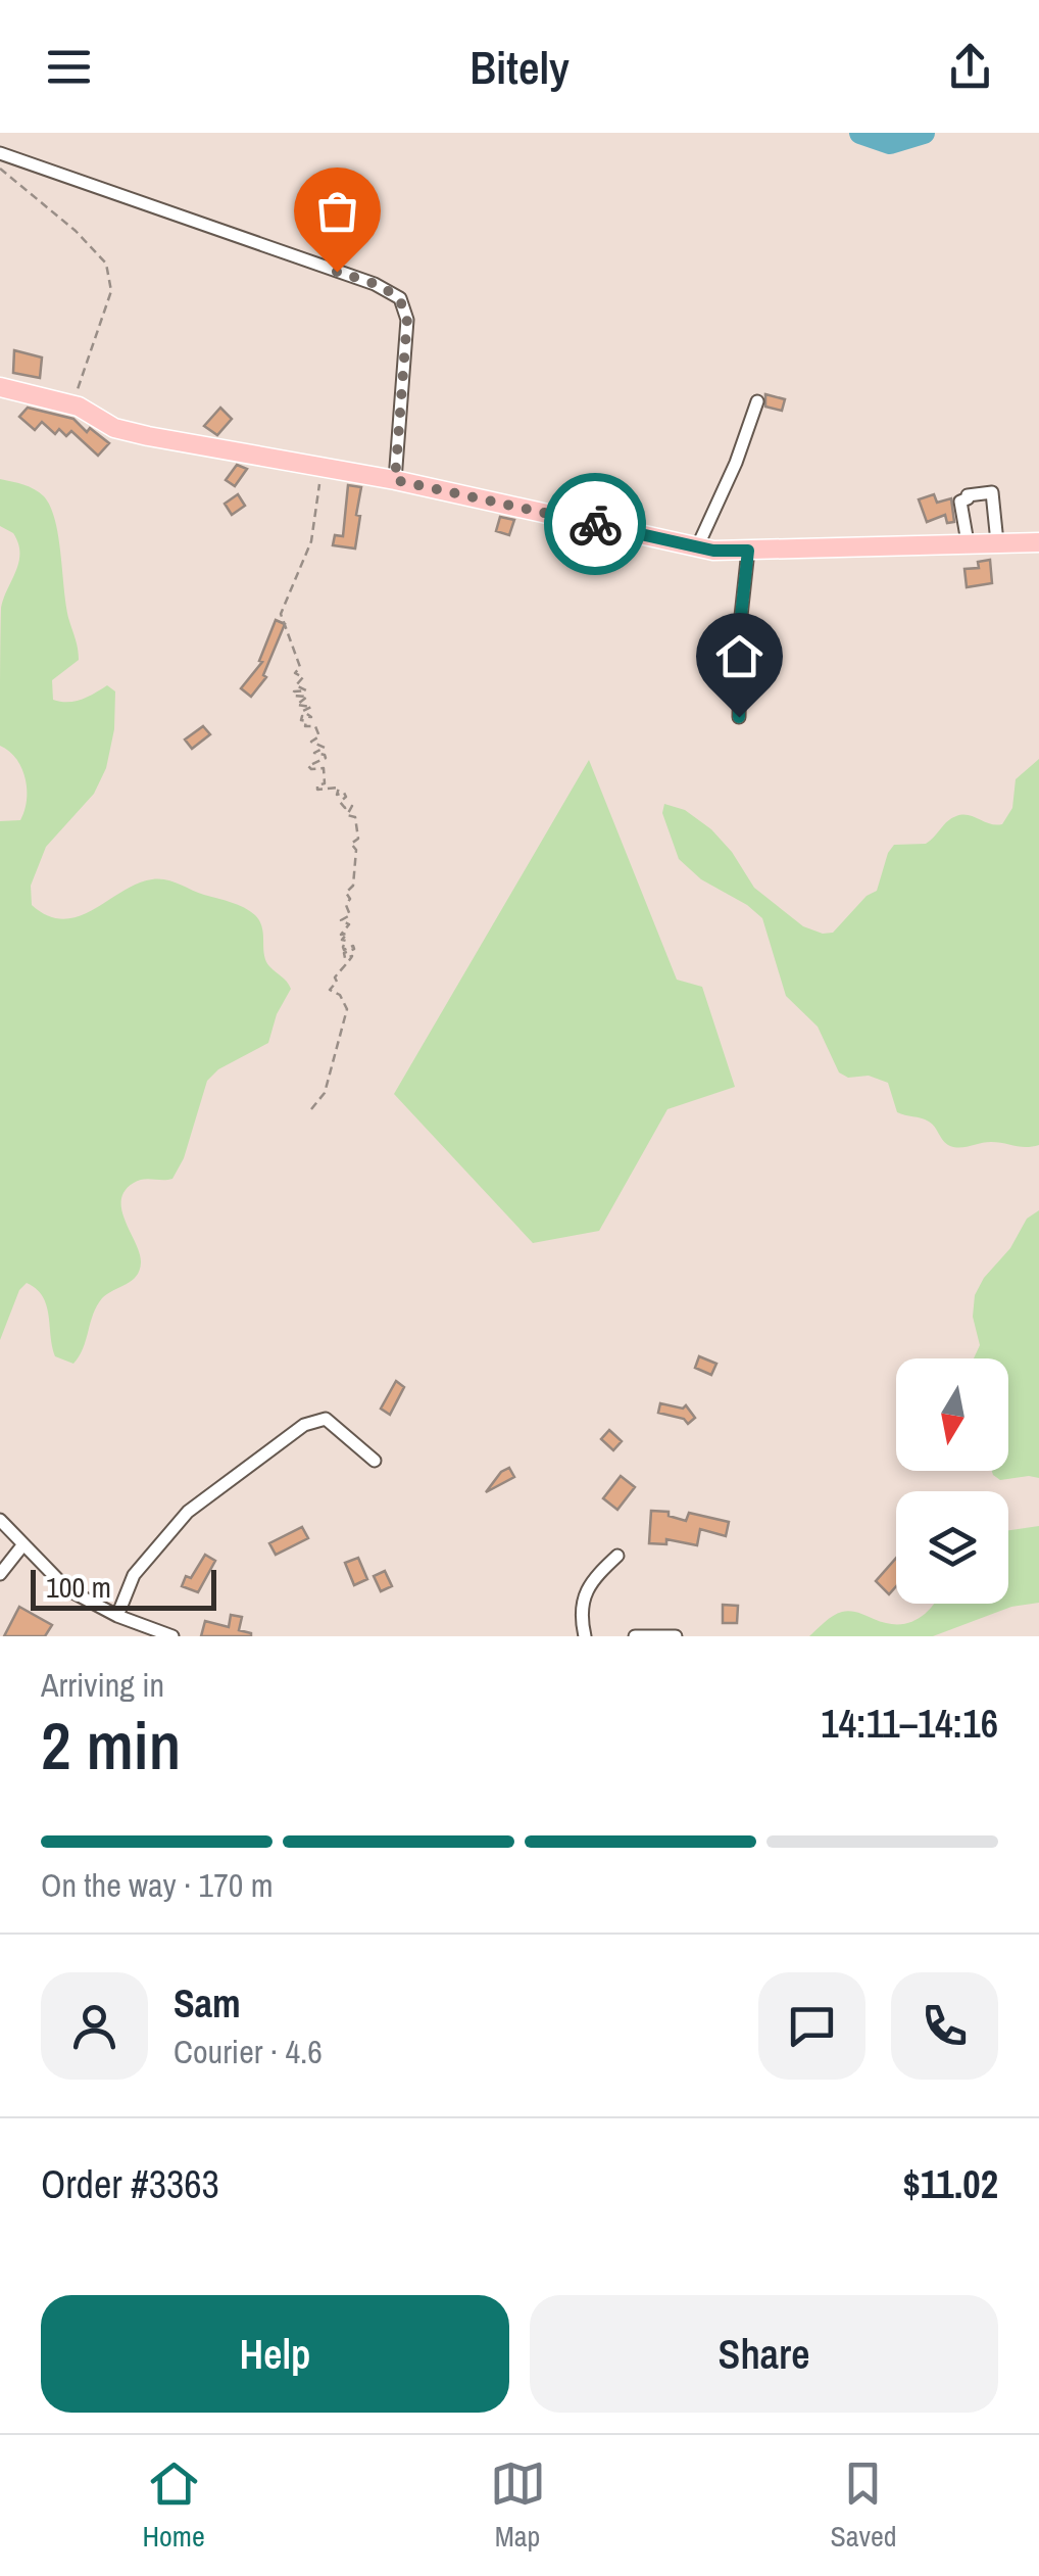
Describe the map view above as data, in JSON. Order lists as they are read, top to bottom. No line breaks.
{"scale_bar":"100 m","north":"bottom","page":{"header":"Bitely","scale":"100 m","heading":["2 min","Arriving in","14:11–14:16"],"panel":["Sam","Courier · 4.6","Order #3363","$11.02"],"bar":"On the way · 170 m","buttons":["Help","Share"],"tabs":["Home","Map","Saved"]}}
